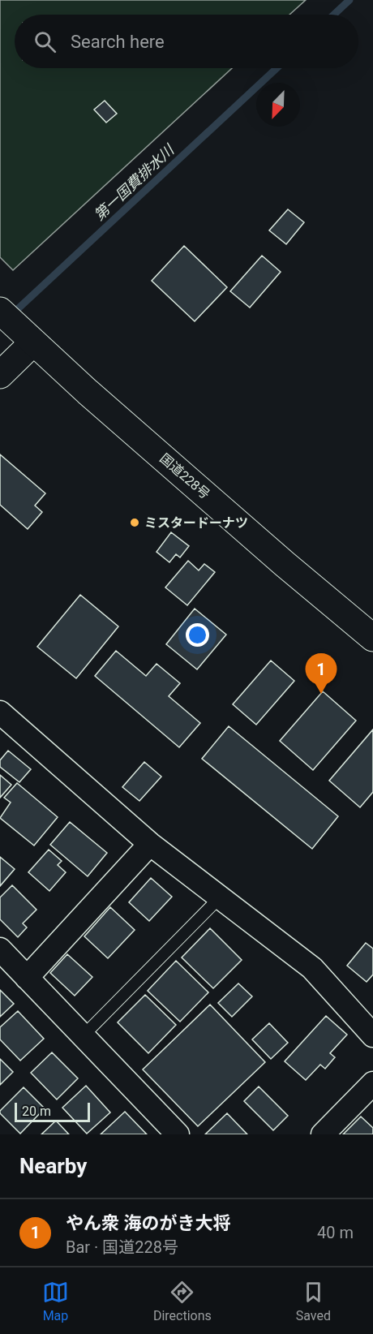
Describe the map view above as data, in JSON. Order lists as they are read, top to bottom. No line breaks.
{"streets":{"main road":["国道228号"]},"water":["第一国費排水川"],"places":["ミスタードーナツ"],"scale_bar":"20 m","north":"bottom left","page":{"search":"Search here","pins":"1","scale":"20 m","heading":"Nearby","list":[{"mark":"1","name":"やん衆 海のがき大将","note":"Bar · 国道228号","value":"40 m"}],"nav":["Map","Directions","Saved"]}}
